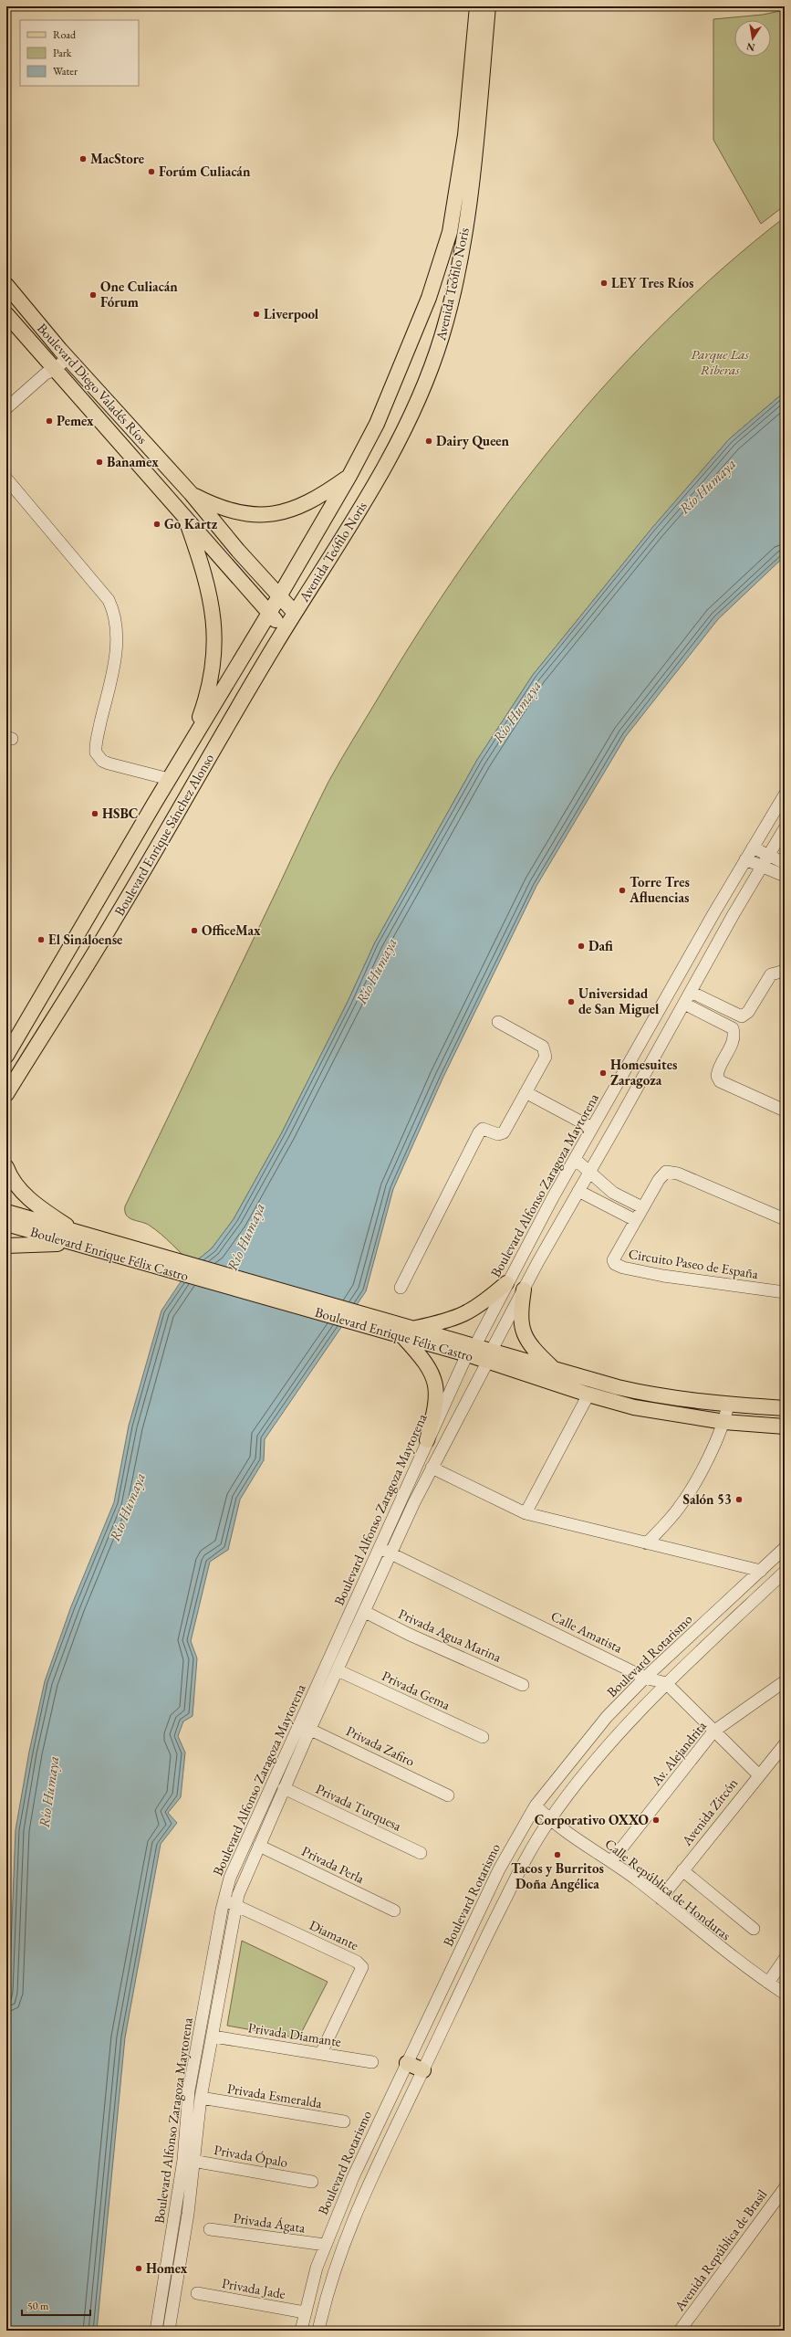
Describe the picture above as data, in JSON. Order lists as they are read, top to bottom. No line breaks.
{"streets":{"main road":["Avenida Teófilo Noris","Boulevard Diego Valadés Ríos","Boulevard Enrique Sánchez Alonso","Boulevard Enrique Félix Castro"],"street":["Boulevard Alfonso Zaragoza Maytorena","Circuito Paseo de España","Calle Amatista","Privada Agua Marina","Boulevard Rotarismo","Privada Gema","Privada Zafiro","Av. Alejandrita","Privada Turquesa","Avenida Zircón","Privada Perla","Calle República de Honduras","Diamante","Privada Diamante","Privada Esmeralda","Privada Ópalo","Privada Ágata","Avenida República de Brasil","Privada Jade"]},"crossings":[["Avenida Teófilo Noris","Boulevard Diego Valadés Ríos"],["Avenida Teófilo Noris","Boulevard Enrique Sánchez Alonso"],["Boulevard Diego Valadés Ríos","Boulevard Enrique Sánchez Alonso"],["Boulevard Alfonso Zaragoza Maytorena","Boulevard Enrique Félix Castro"],["Boulevard Alfonso Zaragoza Maytorena","Calle Amatista"],["Boulevard Alfonso Zaragoza Maytorena","Privada Agua Marina"],["Boulevard Alfonso Zaragoza Maytorena","Privada Gema"],["Boulevard Alfonso Zaragoza Maytorena","Privada Zafiro"],["Boulevard Alfonso Zaragoza Maytorena","Privada Turquesa"],["Boulevard Alfonso Zaragoza Maytorena","Privada Perla"],["Boulevard Alfonso Zaragoza Maytorena","Diamante"],["Boulevard Alfonso Zaragoza Maytorena","Privada Diamante"],["Boulevard Alfonso Zaragoza Maytorena","Privada Esmeralda"],["Boulevard Alfonso Zaragoza Maytorena","Privada Ópalo"],["Calle Amatista","Boulevard Rotarismo"],["Boulevard Rotarismo","Calle República de Honduras"],["Boulevard Rotarismo","Privada Ágata"],["Boulevard Rotarismo","Privada Jade"],["Av. Alejandrita","Calle República de Honduras"],["Avenida Zircón","Calle República de Honduras"],["Diamante","Privada Diamante"]],"water":["Río Humaya"],"parks":["Parque Las Riberas"],"places":["MacStore","Forúm Culiacán","LEY Tres Ríos","One Culiacán Fórum","Liverpool","Pemex","Dairy Queen","Banamex","Go Kartz","HSBC","Torre Tres Afluencias","OfficeMax","El Sinaloense","Dafi","Universidad de San Miguel","Homesuites Zaragoza","Salón 53","Corporativo OXXO","Tacos y Burritos Doña Angélica","Homex"],"legend":["Road","Park","Water"],"scale_bar":"50 m","north":"bottom"}
